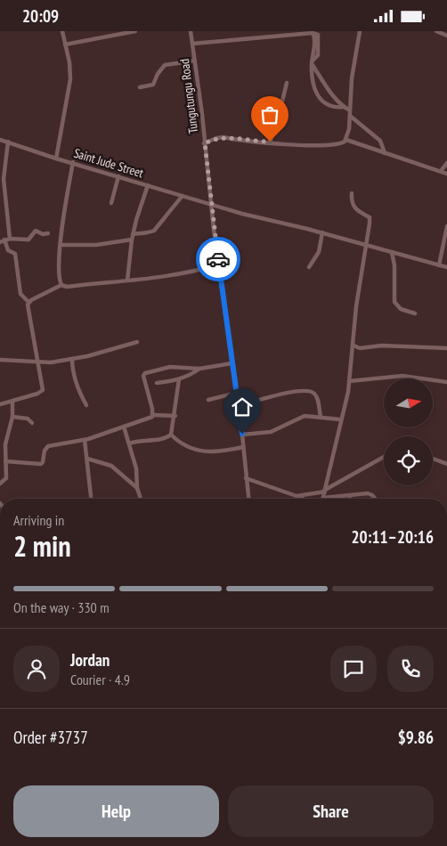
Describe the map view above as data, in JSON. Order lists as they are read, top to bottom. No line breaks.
{"streets":{"street":["Tungutungu Road","Saint Jude Street"]},"crossings":[["Tungutungu Road","Saint Jude Street"]],"north":"right","page":{"status":"20:09","heading":["2 min","Arriving in","20:11–20:16"],"panel":["Jordan","Courier · 4.9","Order #3737","$9.86"],"bar":"On the way · 330 m","buttons":["Help","Share"]}}
